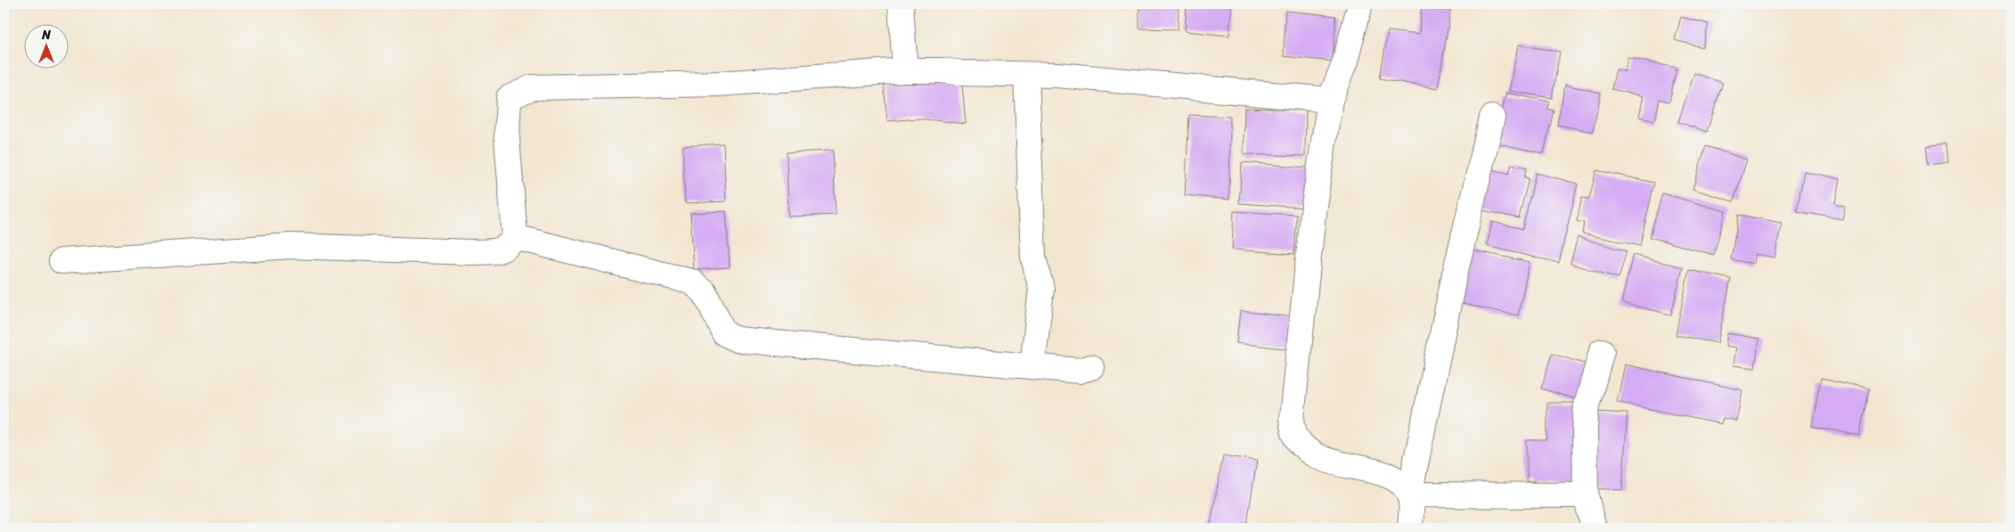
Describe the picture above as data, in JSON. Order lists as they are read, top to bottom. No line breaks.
{"north":"top"}
